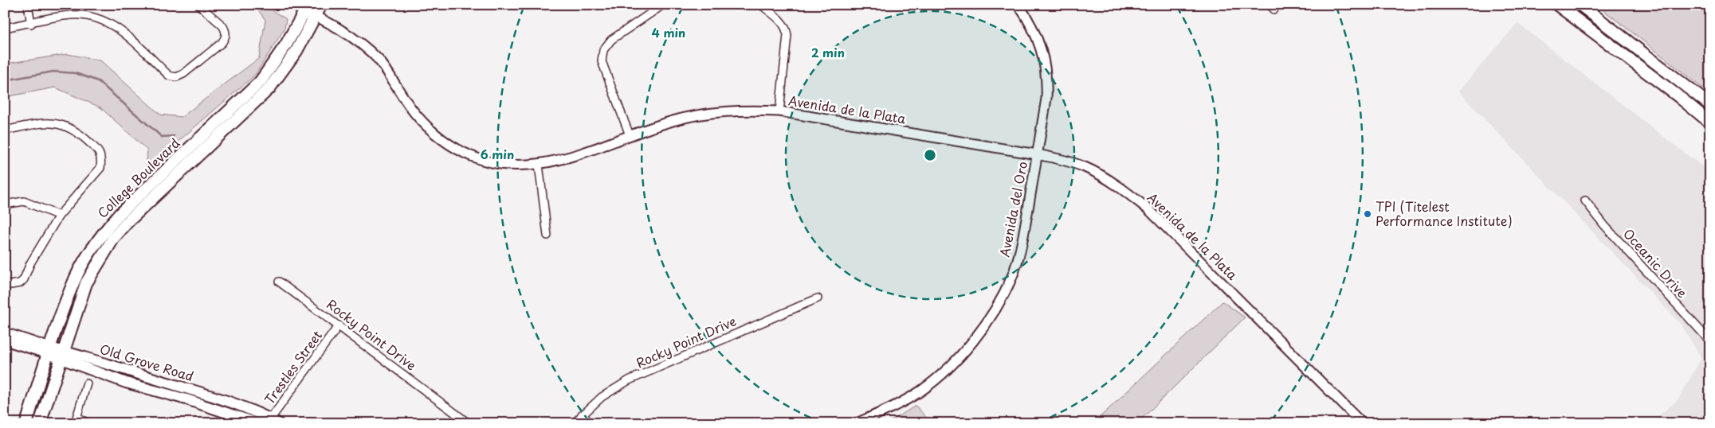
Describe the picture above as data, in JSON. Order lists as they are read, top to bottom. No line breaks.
{"streets":{"main road":["College Boulevard","Old Grove Road"],"street":["Avenida de la Plata","Avenida del Oro","Oceanic Drive","Rocky Point Drive","Trestles Street"]},"crossings":[["Avenida de la Plata","College Boulevard"],["Avenida de la Plata","Avenida del Oro"],["College Boulevard","Old Grove Road"],["Rocky Point Drive","Trestles Street"],["Old Grove Road","Trestles Street"]],"places":["TPI (Titelest Performance Institute)"],"rings":["4 min","2 min","6 min"]}
